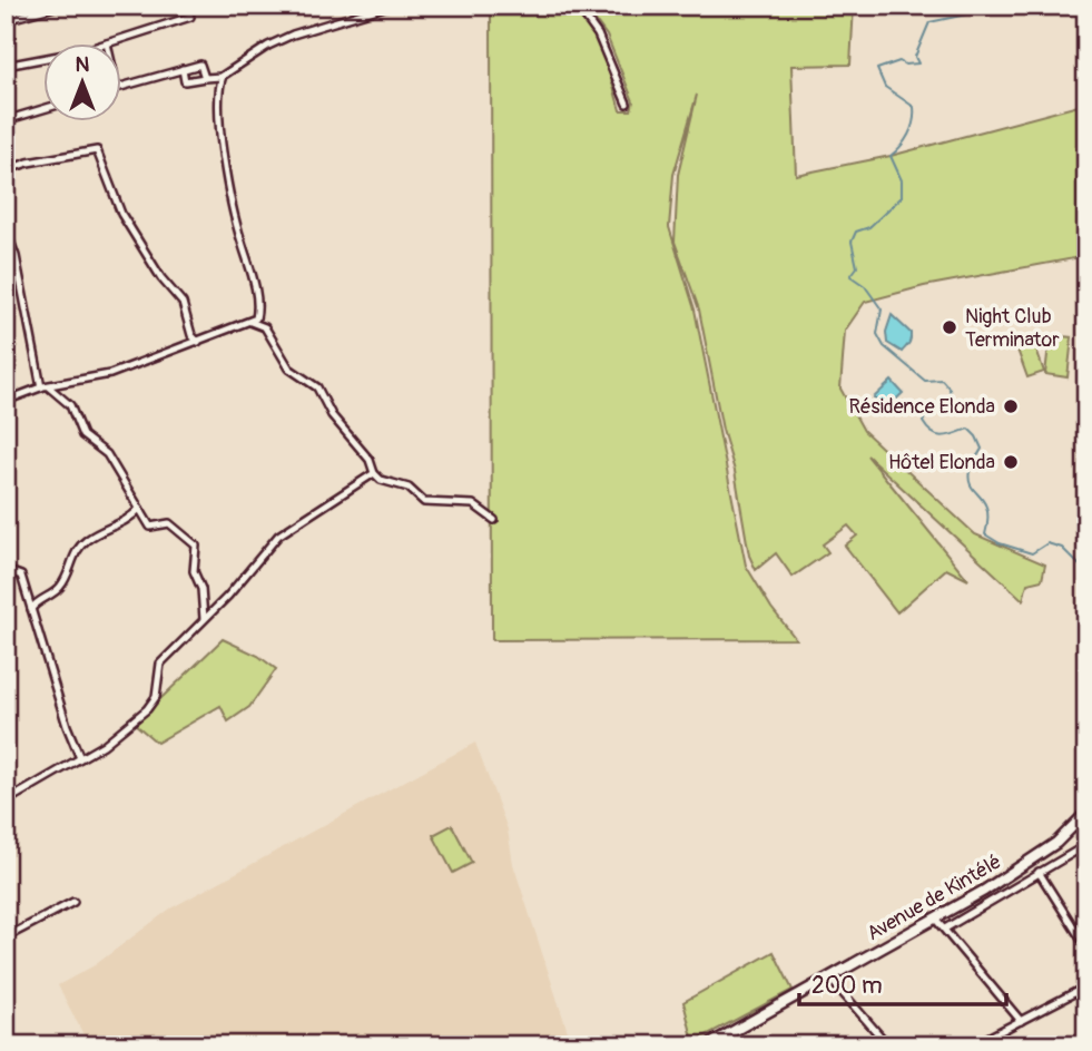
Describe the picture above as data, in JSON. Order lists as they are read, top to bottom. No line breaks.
{"streets":{"main road":["Avenue de Kintélé"]},"places":["Night Club Terminator","Résidence Elonda","Hôtel Elonda"],"scale_bar":"200 m","north":"top"}
